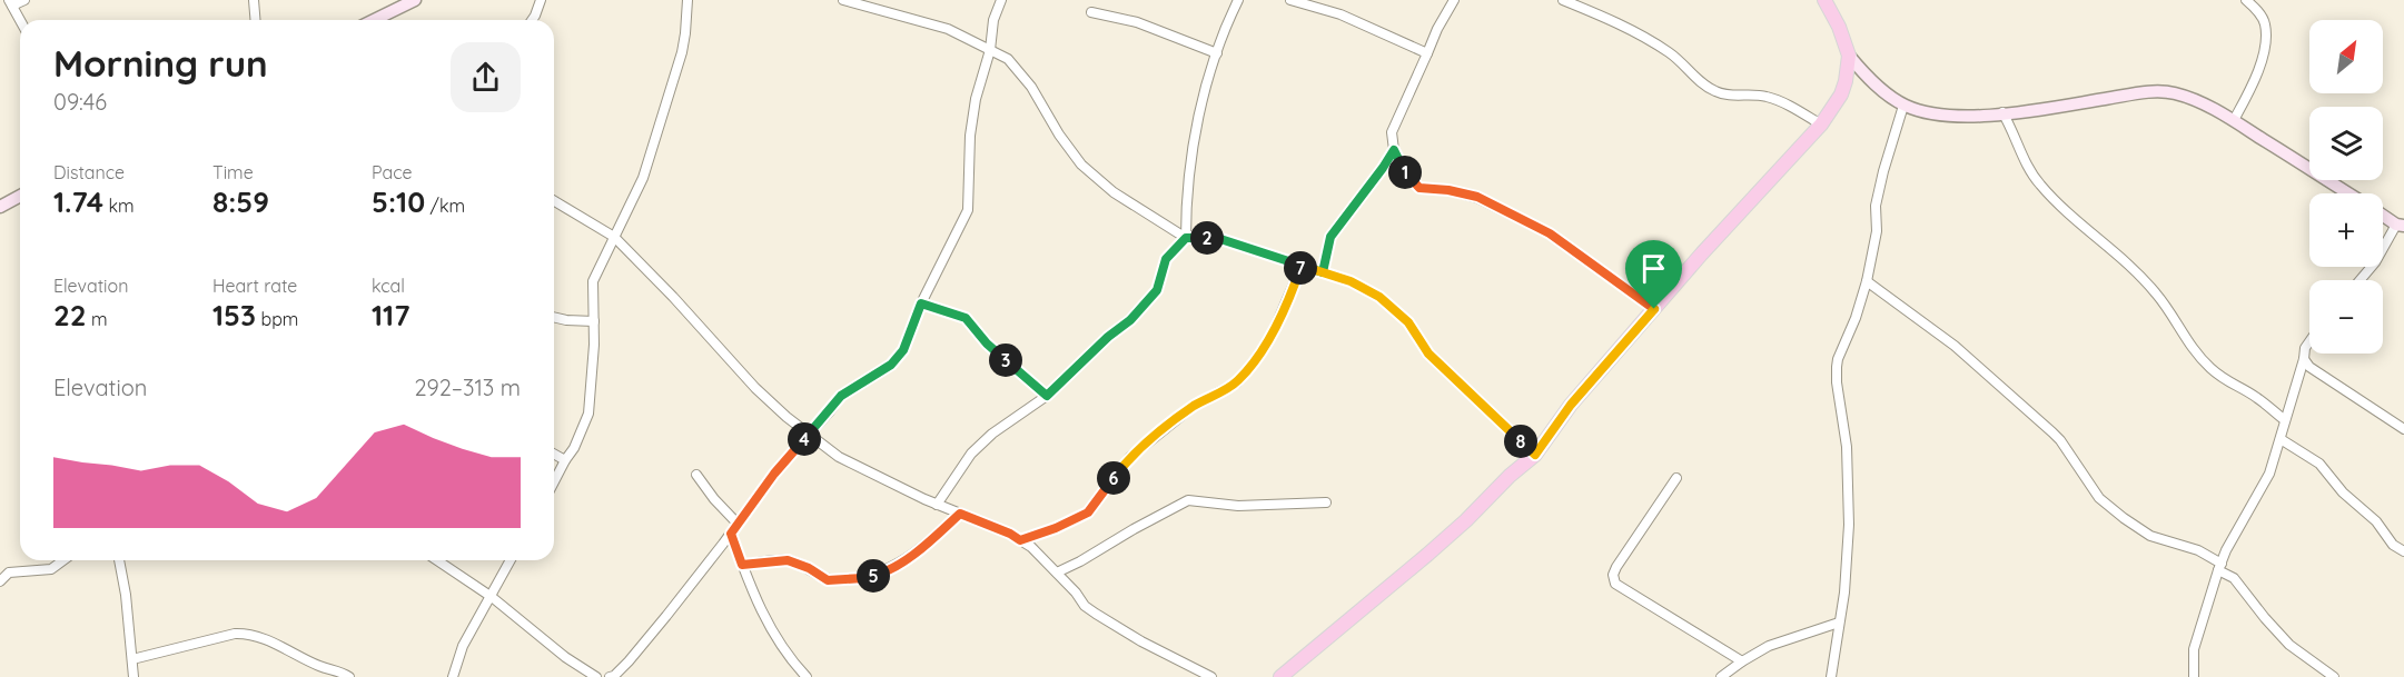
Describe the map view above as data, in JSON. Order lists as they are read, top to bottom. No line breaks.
{"north":"top right","page":{"map_buttons":["+","−"],"heading":["Morning run","09:46"],"stats":[["Distance","1.74 km"],["Time","8:59"],["Pace","5:10 /km"],["Elevation","22 m"],["Heart rate","153 bpm"],["kcal","117"]],"pins":["1","2","7","3","4","8","6","5"],"chart":["Elevation","292–313 m"]}}
